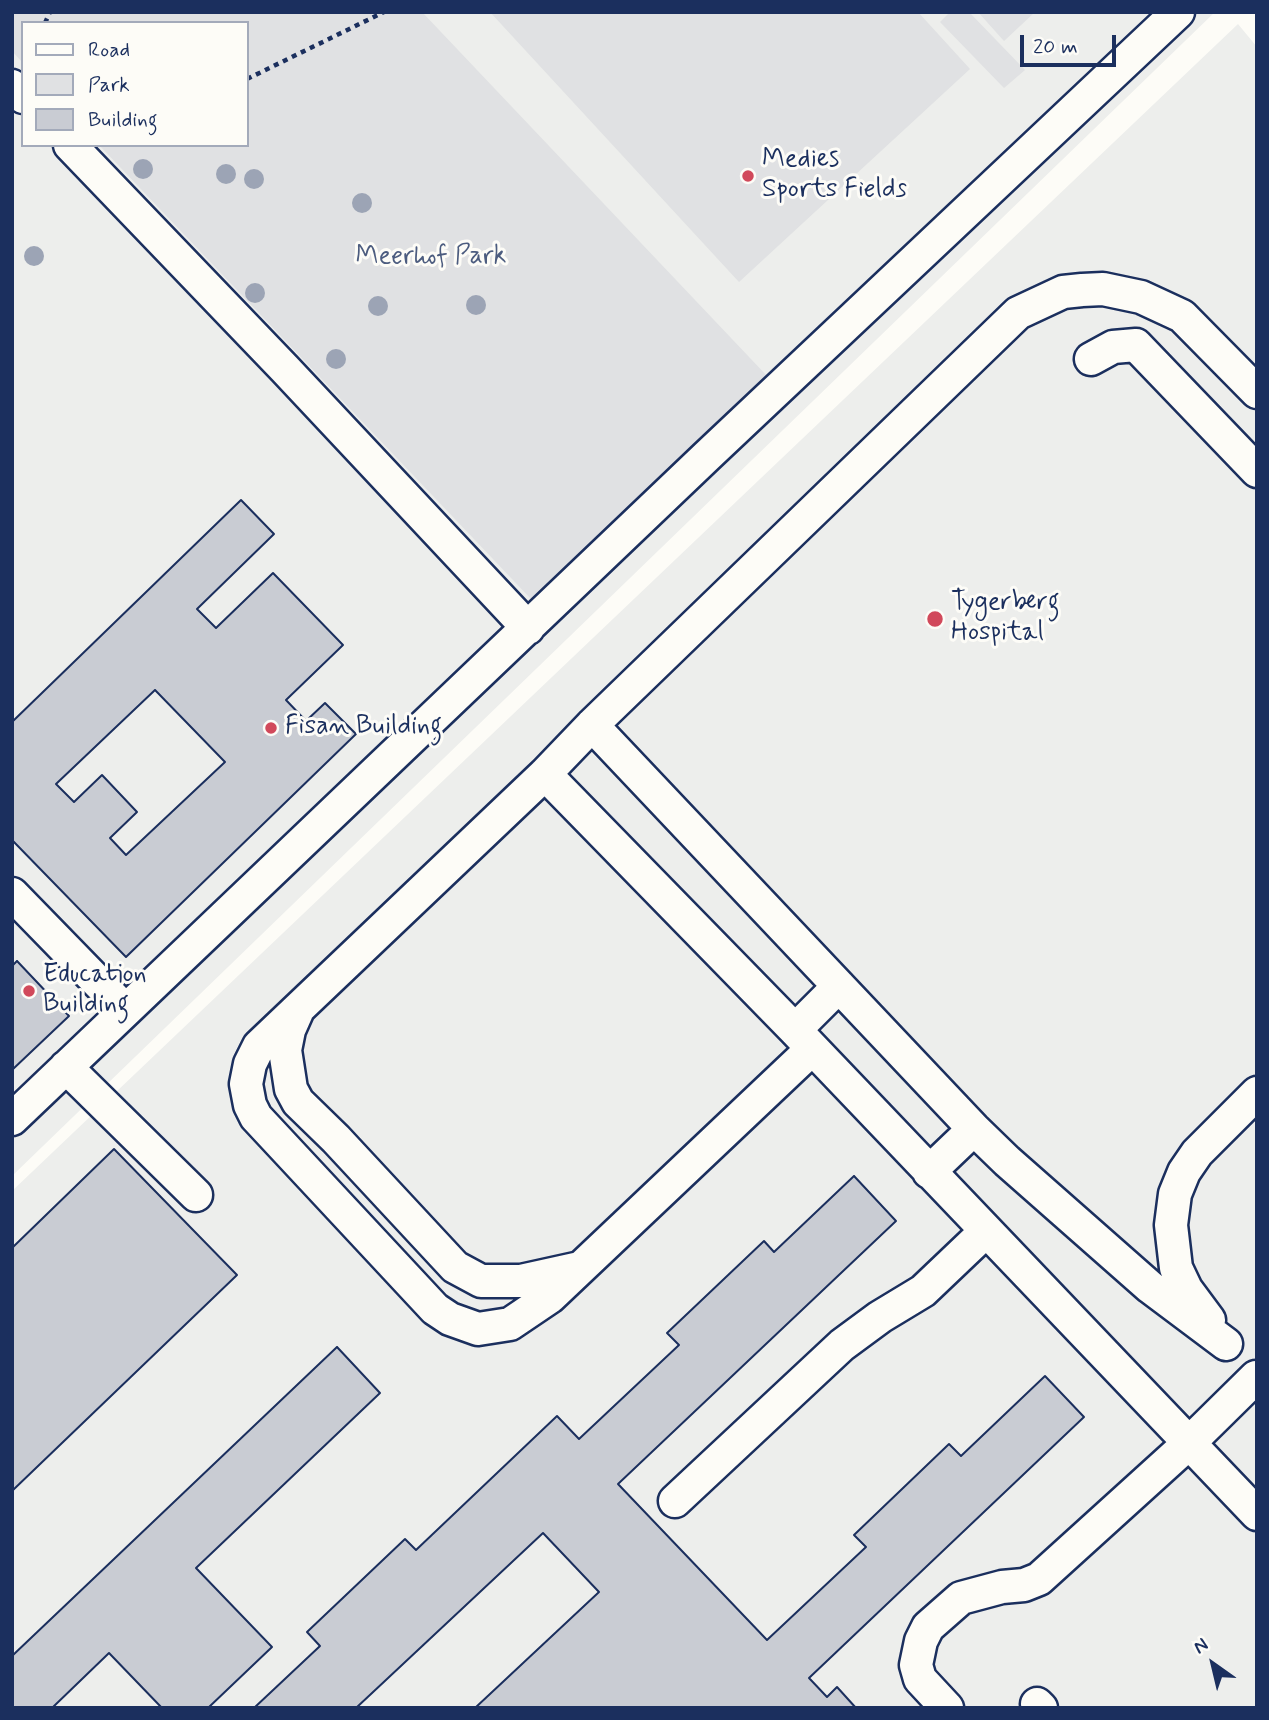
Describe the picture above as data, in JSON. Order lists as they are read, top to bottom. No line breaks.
{"parks":["Meerhof Park"],"places":["Medies Sports Fields","Tygerberg Hospital","Fisan Building","Education Building"],"legend":["Road","Park","Building"],"scale_bar":"20 m","north":"top left"}
